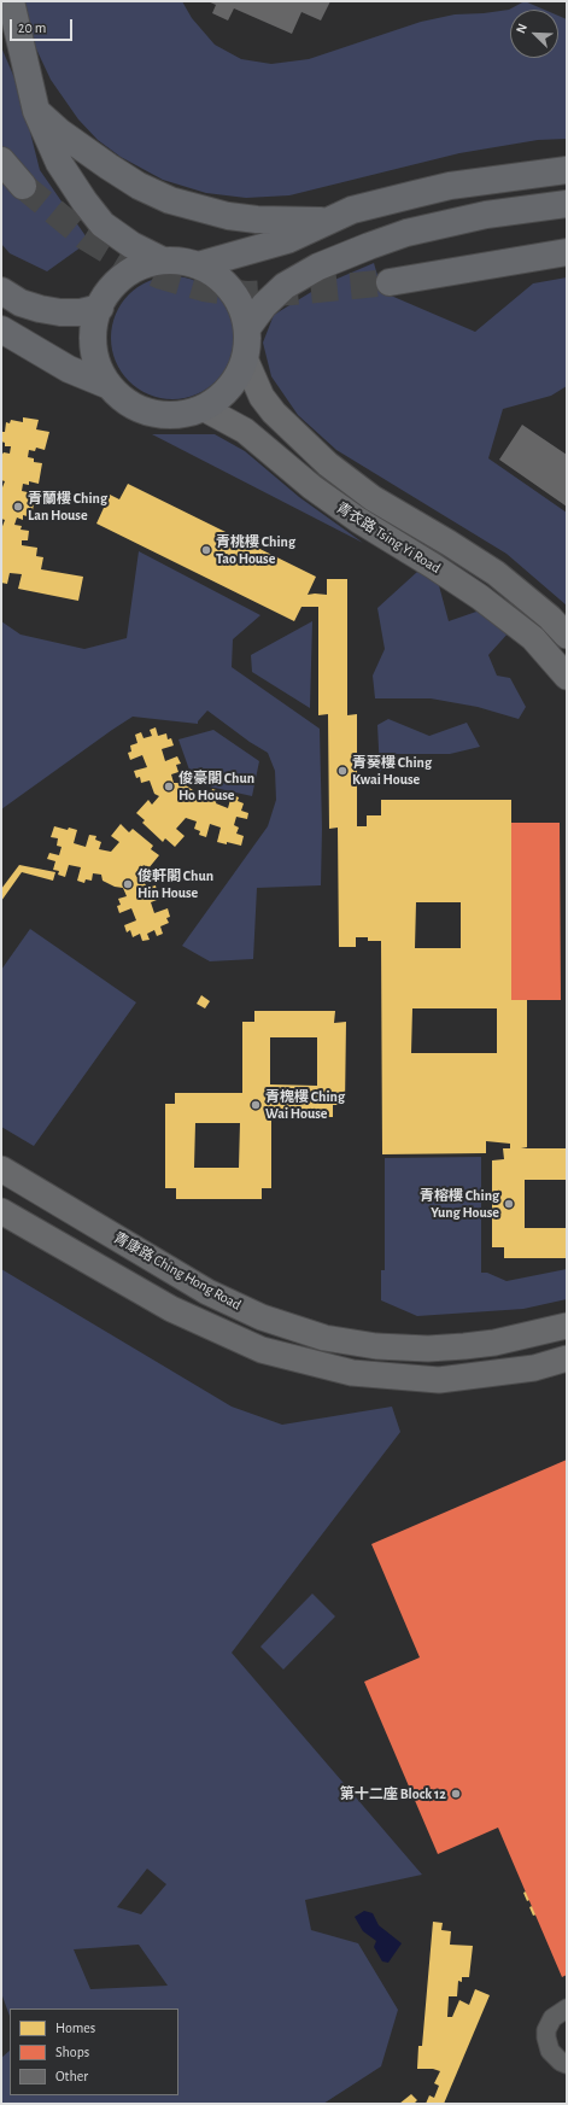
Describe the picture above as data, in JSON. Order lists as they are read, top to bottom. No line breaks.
{"streets":{"main road":["青衣路 Tsing Yi Road","青康路 Ching Hong Road"]},"places":["青蘭樓 Ching Lan House","青桃樓 Ching Tao House","青葵樓 Ching Kwai House","俊豪閣 Chun Ho House","俊軒閣 Chun Hin House","青槐樓 Ching Wai House","青榕樓 Ching Yung House","第十二座 Block 12"],"legend":["Homes","Shops","Other"],"scale_bar":"20 m","north":"top left"}
